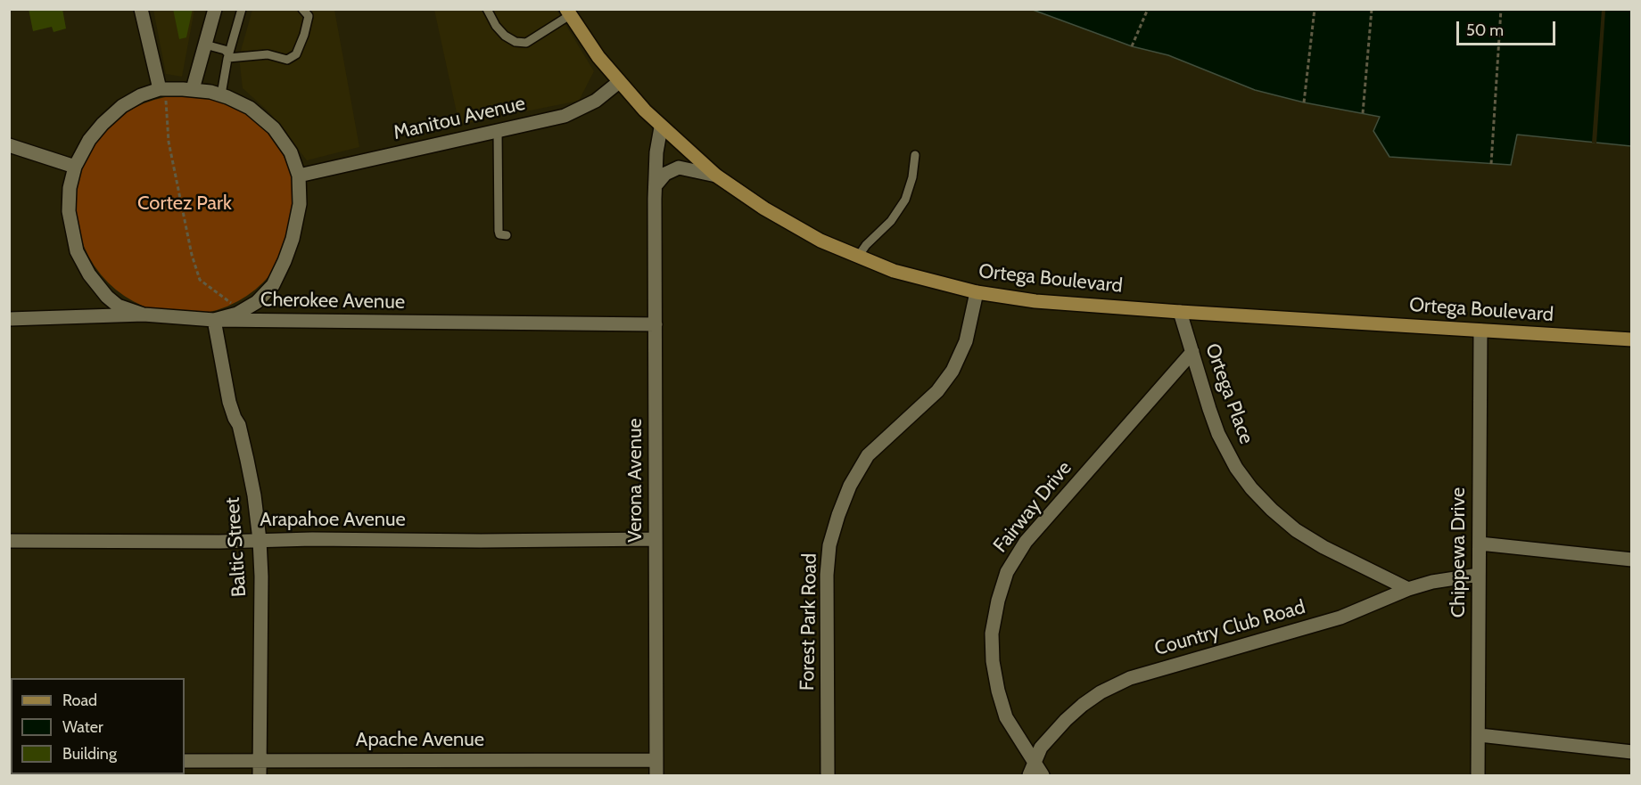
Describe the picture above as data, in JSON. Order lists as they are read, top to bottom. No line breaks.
{"streets":{"main road":["Ortega Boulevard"],"street":["Manitou Avenue","Cherokee Avenue","Ortega Place","Verona Avenue","Fairway Drive","Arapahoe Avenue","Baltic Street","Chippewa Drive","Forest Park Road","Country Club Road","Apache Avenue"]},"crossings":[["Manitou Avenue","Ortega Boulevard"],["Ortega Boulevard","Ortega Place"],["Ortega Boulevard","Verona Avenue"],["Ortega Boulevard","Chippewa Drive"],["Ortega Boulevard","Forest Park Road"],["Cherokee Avenue","Verona Avenue"],["Cherokee Avenue","Baltic Street"],["Ortega Place","Fairway Drive"],["Ortega Place","Country Club Road"],["Verona Avenue","Arapahoe Avenue"],["Verona Avenue","Apache Avenue"],["Fairway Drive","Country Club Road"],["Arapahoe Avenue","Baltic Street"],["Baltic Street","Apache Avenue"],["Chippewa Drive","Country Club Road"]],"parks":["Cortez Park"],"legend":["Road","Water","Building"],"scale_bar":"50 m"}
